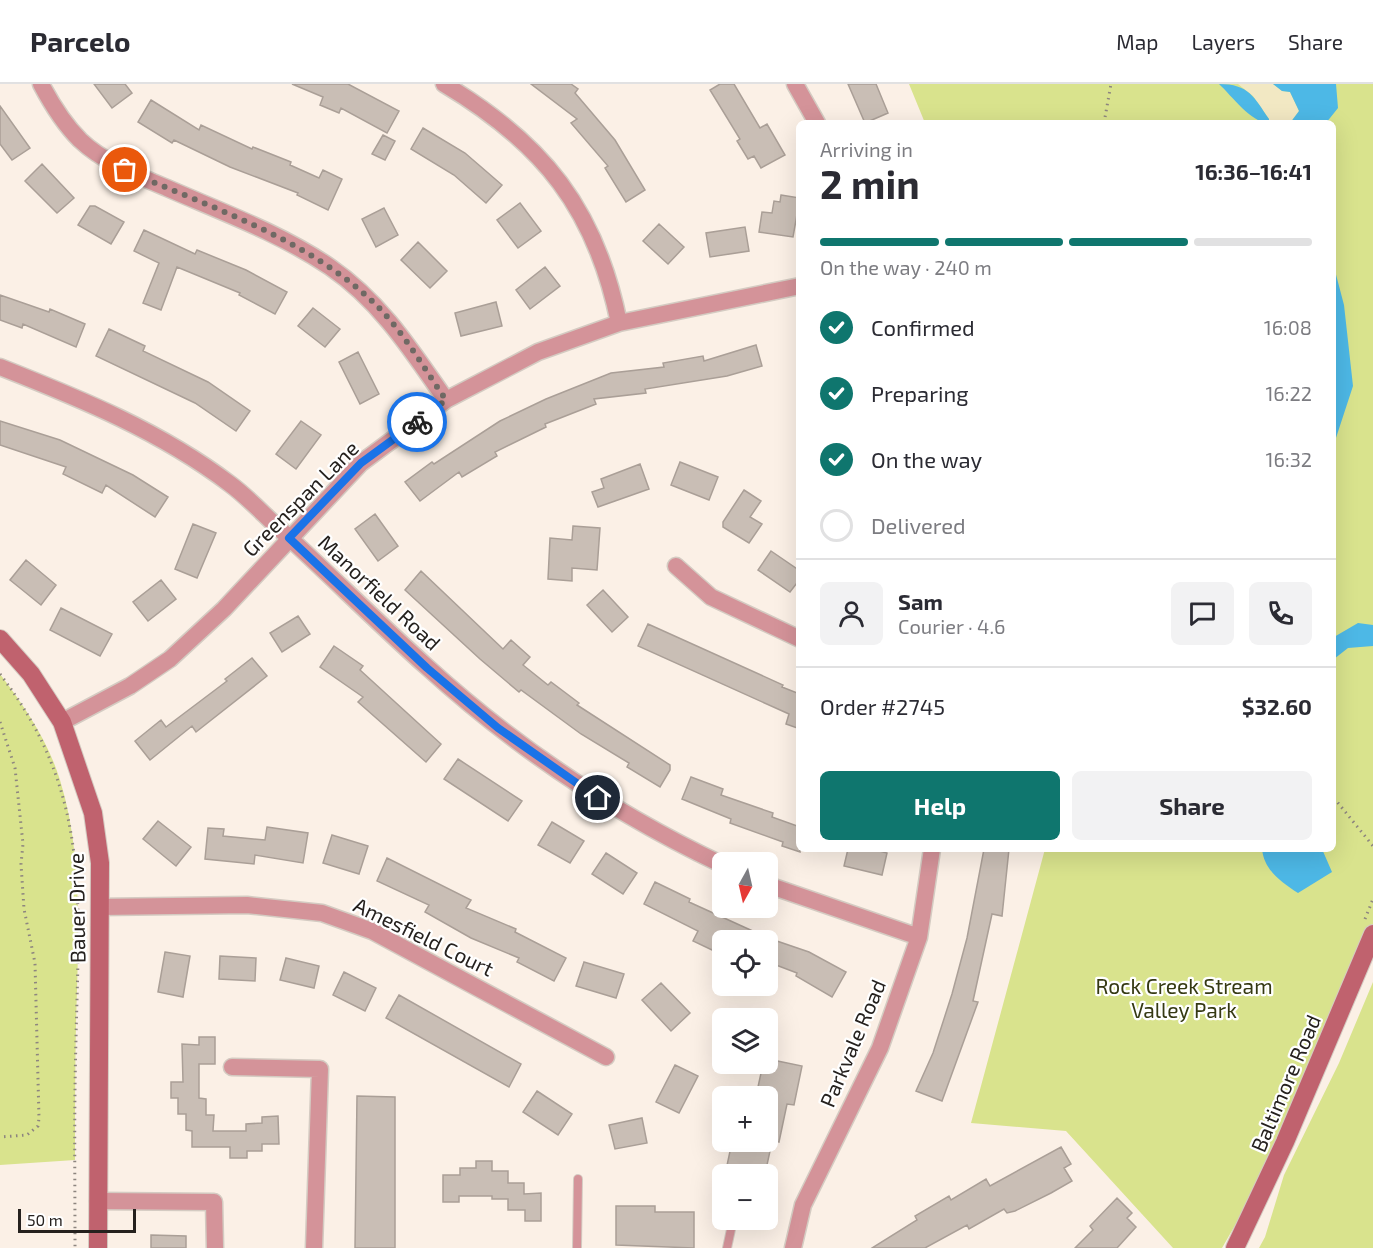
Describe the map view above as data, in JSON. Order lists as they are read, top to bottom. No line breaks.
{"streets":{"street":["Greenspan Lane","Manorfield Road","Bauer Drive","Amesfield Court","Parkvale Road","Baltimore Road"]},"crossings":[["Greenspan Lane","Manorfield Road"],["Greenspan Lane","Bauer Drive"],["Bauer Drive","Amesfield Court"]],"parks":["Rock Creek Stream Valley Park"],"scale_bar":"50 m","north":"bottom","page":{"header":"Parcelo","nav":["Map","Layers","Share"],"heading":["2 min","Arriving in","16:36–16:41"],"panel":["Sam","Courier · 4.6","Order #2745","$32.60"],"bar":"On the way · 240 m","list":[["Confirmed","16:08"],["Preparing","16:22"],["On the way","16:32"],"Delivered"],"buttons":["Help","Share"],"map_buttons":["+","−"],"scale":"50 m"}}
